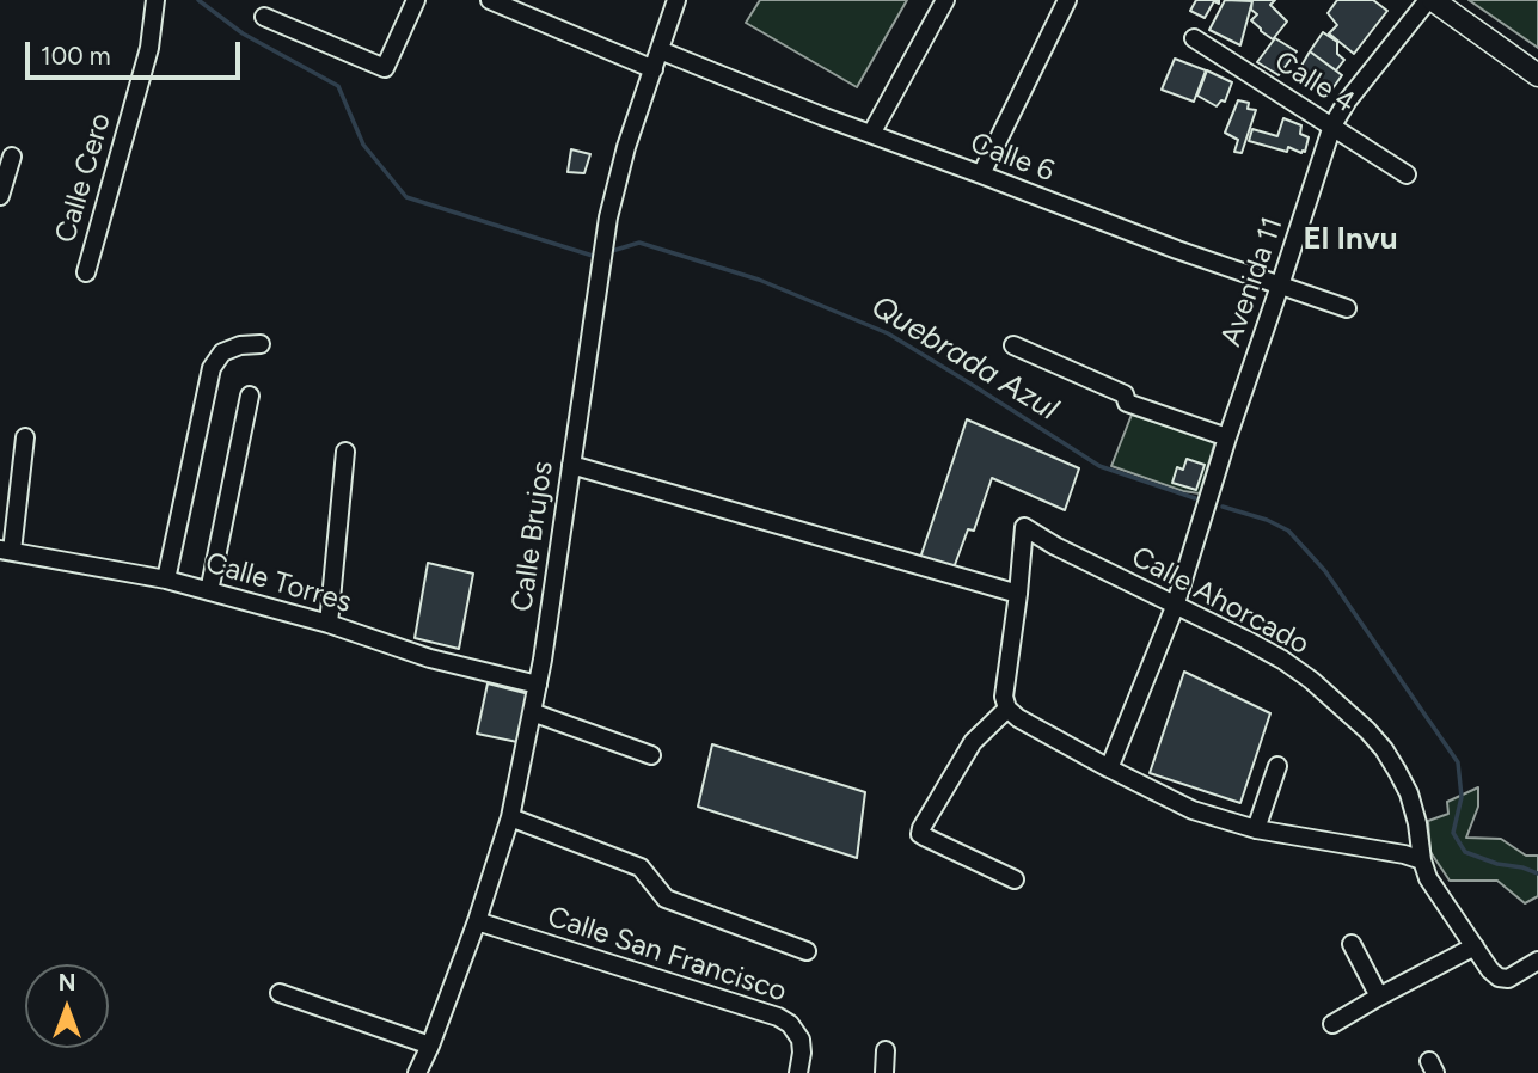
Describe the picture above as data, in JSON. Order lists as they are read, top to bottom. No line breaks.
{"streets":{"street":["Calle 4","Calle 6","Calle Cero","Avenida 11","Calle Brujos","Calle Torres","Calle Ahorcado","Calle San Francisco"]},"crossings":[["Calle 4","Avenida 11"],["Calle 6","Avenida 11"],["Calle 6","Calle Brujos"],["Avenida 11","Calle Ahorcado"],["Calle Brujos","Calle Torres"],["Calle Brujos","Calle San Francisco"]],"districts":["El Invu"],"water":["Quebrada Azul"],"scale_bar":"100 m","north":"top"}
